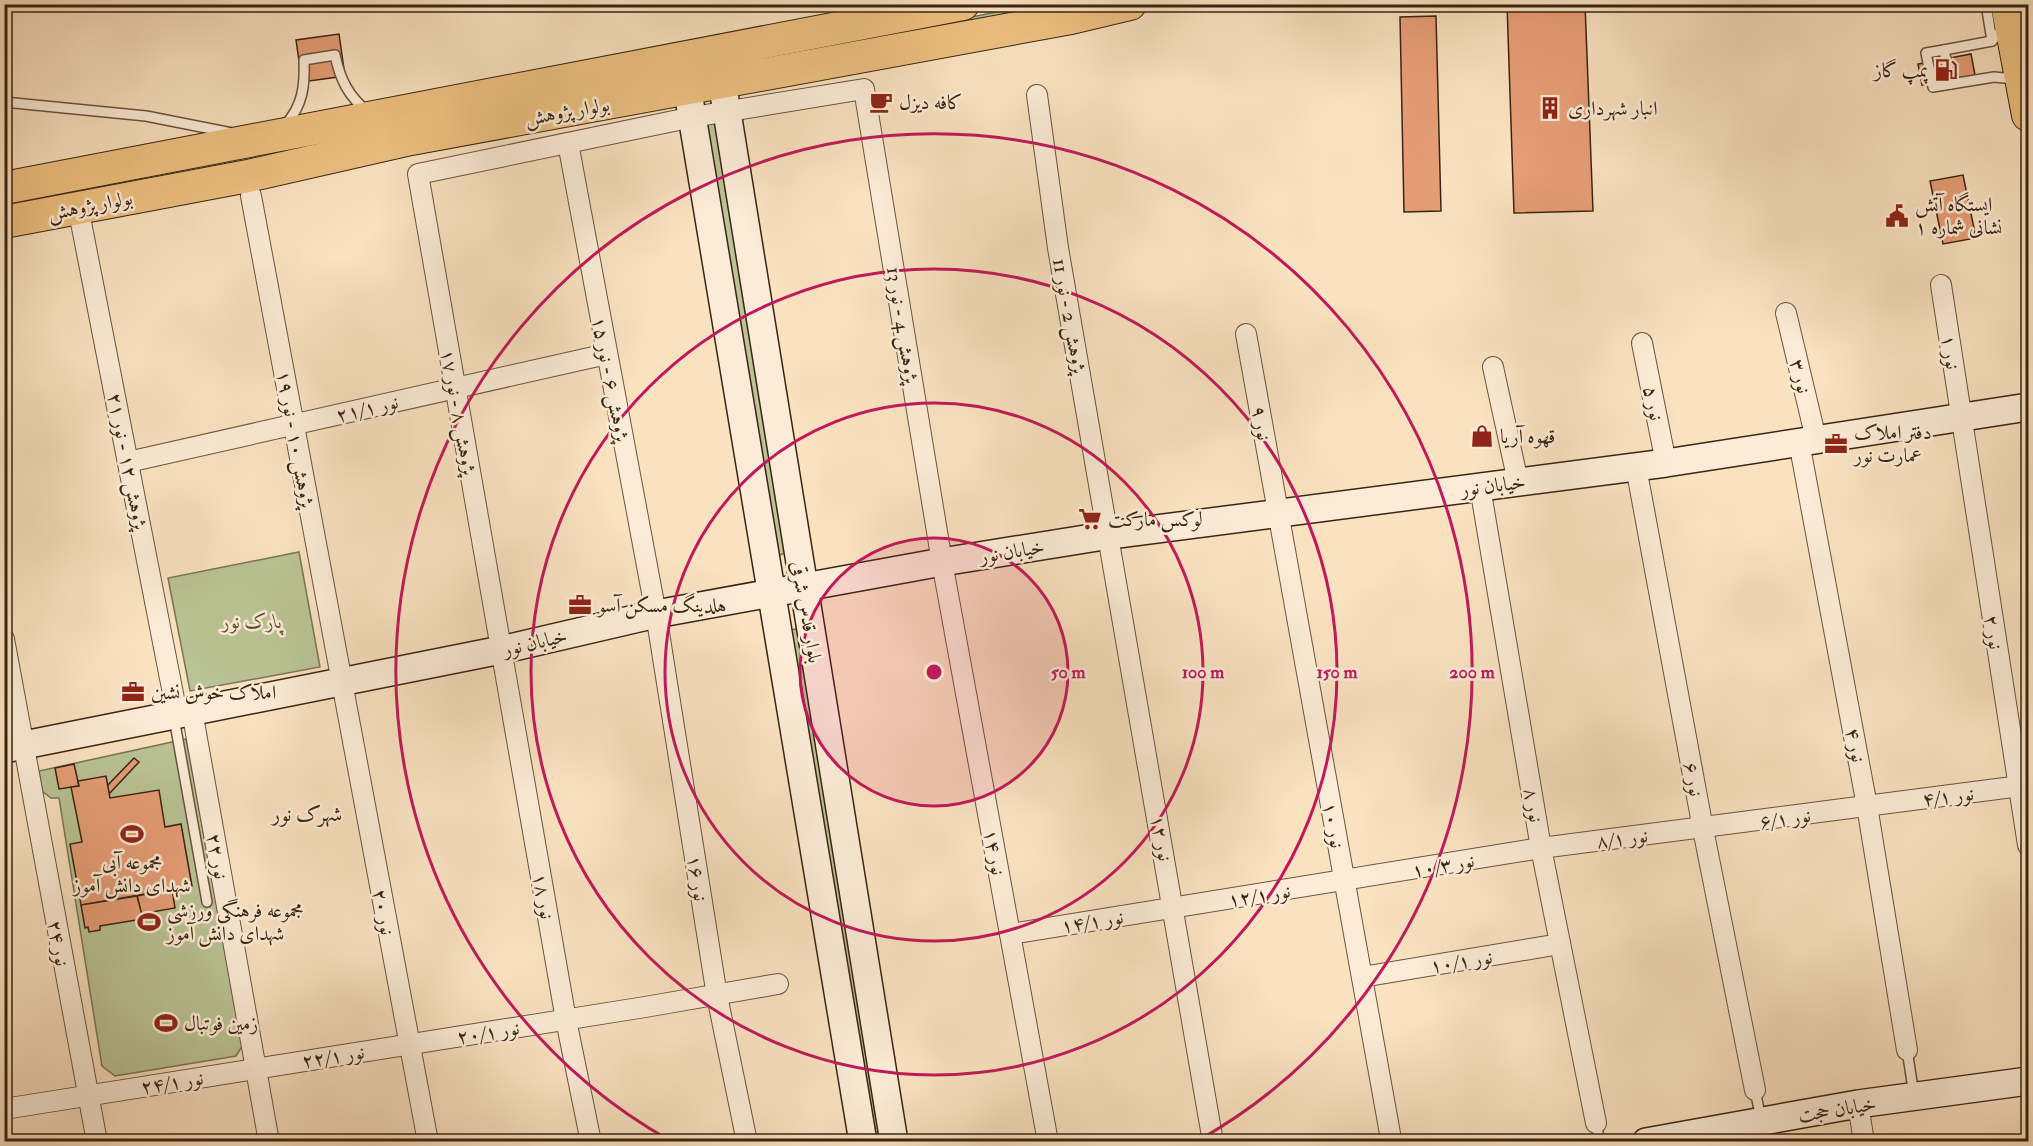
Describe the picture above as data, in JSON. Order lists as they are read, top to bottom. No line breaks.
{"streets":{"main road":["بولوار پژوهش","خیابان نور","بلوار قدس شرقی","خیابان حجت"],"street":["پژوهش 2 - نور 11","پژوهش 4 - نور 13","نور ۱","نور ۳","پژوهش ۶ - نور ۱۵","نور ۵","نور ۲۱/۱","پژوهش ۸ - نور ۱۷","نور ۹","پژوهش ۱۰ - نور ۱۹","پژوهش ۱۲ - نور ۲۱","نور ۲","نور ۴","نور ۶","نور ۴/۱","نور ۸","نور ۶/۱","نور ۱۰","نور ۱۲","نور ۸/۱","نور ۱۴","نور ۲۲","نور ۱۰/۳","نور ۱۶","نور ۱۲/۱","نور ۱۸","نور ۲۰","نور ۱۴/۱","نور ۲۴","نور ۱۰/۱","نور ۲۰/۱","نور ۲۲/۱","نور ۲۴/۱"]},"crossings":[["بولوار پژوهش","پژوهش 4 - نور 13"],["بولوار پژوهش","پژوهش ۱۲ - نور ۲۱"],["بولوار پژوهش","بلوار قدس شرقی"],["پژوهش 2 - نور 11","خیابان نور"],["پژوهش 2 - نور 11","نور ۱۲"],["پژوهش 4 - نور 13","خیابان نور"],["پژوهش 4 - نور 13","بلوار قدس شرقی"],["پژوهش 4 - نور 13","نور ۱۴"],["نور ۱","خیابان نور"],["نور ۱","نور ۲"],["نور ۳","خیابان نور"],["نور ۳","نور ۴"],["پژوهش ۶ - نور ۱۵","نور ۲۱/۱"],["پژوهش ۶ - نور ۱۵","پژوهش ۸ - نور ۱۷"],["پژوهش ۶ - نور ۱۵","خیابان نور"],["پژوهش ۶ - نور ۱۵","نور ۱۶"],["نور ۵","خیابان نور"],["نور ۲۱/۱","پژوهش ۸ - نور ۱۷"],["نور ۲۱/۱","پژوهش ۱۰ - نور ۱۹"],["نور ۲۱/۱","پژوهش ۱۲ - نور ۲۱"],["پژوهش ۸ - نور ۱۷","خیابان نور"],["پژوهش ۸ - نور ۱۷","نور ۱۸"],["نور ۹","خیابان نور"],["نور ۹","نور ۱۰"],["پژوهش ۱۰ - نور ۱۹","خیابان نور"],["پژوهش ۱۰ - نور ۱۹","نور ۲۰"],["پژوهش ۱۲ - نور ۲۱","خیابان نور"],["پژوهش ۱۲ - نور ۲۱","نور ۲۲"],["خیابان نور","بلوار قدس شرقی"],["خیابان نور","نور ۲"],["خیابان نور","نور ۴"],["خیابان نور","نور ۶"],["خیابان نور","نور ۸"],["خیابان نور","نور ۱۰"],["خیابان نور","نور ۱۲"],["خیابان نور","نور ۱۴"],["خیابان نور","نور ۲۲"],["خیابان نور","نور ۱۶"],["خیابان نور","نور ۱۸"],["خیابان نور","نور ۲۰"],["خیابان نور","نور ۲۴"],["نور ۲","نور ۴/۱"],["نور ۴","نور ۴/۱"],["نور ۴","نور ۶/۱"],["نور ۶","نور ۶/۱"],["نور ۶","نور ۸/۱"],["نور ۴/۱","نور ۶/۱"],["نور ۸","نور ۸/۱"],["نور ۸","نور ۱۰/۳"],["نور ۸","نور ۱۰/۱"],["نور ۶/۱","نور ۸/۱"],["نور ۱۰","نور ۱۰/۳"],["نور ۱۰","نور ۱۲/۱"],["نور ۱۰","نور ۱۰/۱"],["نور ۱۲","نور ۱۲/۱"],["نور ۱۲","نور ۱۴/۱"],["نور ۸/۱","نور ۱۰/۳"],["نور ۱۴","نور ۱۴/۱"],["نور ۲۲","نور ۲۲/۱"],["نور ۲۲","نور ۲۴/۱"],["نور ۱۰/۳","نور ۱۲/۱"],["نور ۱۶","نور ۲۰/۱"],["نور ۱۲/۱","نور ۱۴/۱"],["نور ۱۸","نور ۲۰/۱"],["نور ۲۰","نور ۲۰/۱"],["نور ۲۰","نور ۲۲/۱"],["نور ۲۴","نور ۲۴/۱"],["نور ۲۰/۱","نور ۲۲/۱"],["نور ۲۲/۱","نور ۲۴/۱"]],"districts":["شهرک نور"],"parks":["پارک نور"],"places":{"fuel station":["پمپ گاز"],"cafe":["کافه دیزل"],"building":["انبار شهرداری"],"public building":["ایستگاه آتش نشانی شماره ۱"],"shop":["قهوه آریا"],"office":["دفتر املاک عمارت نور","هلدینگ مسکن آسو","املاک خوش نشین"],"supermarket":["لوکس مارکت"],"sports":["مجموعه آبی شهدای دانش آموز","مجموعه فرهنگی ورزشی شهدای دانش آموز","زمین فوتبال"]},"rings":["50 m","100 m","150 m","200 m"]}
